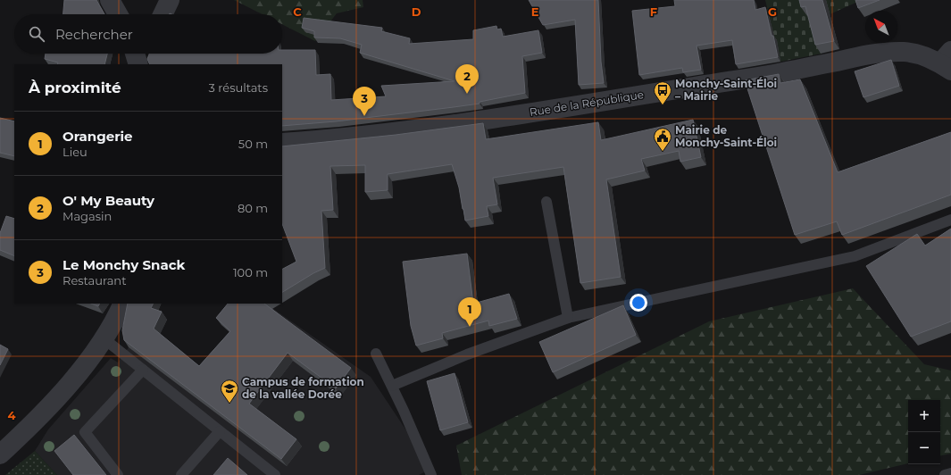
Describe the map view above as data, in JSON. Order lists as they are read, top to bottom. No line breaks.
{"streets":{"street":["Rue de la République"]},"places":{"bus stop":["Monchy-Saint-Éloi – Mairie"],"public building":["Mairie de Monchy-Saint-Éloi"],"school or university":["Campus de formation de la vallée Dorée"]},"north":"top left","page":{"search":"Rechercher","pins":["2","3","1"],"heading":["À proximité","3 résultats"],"list":[{"mark":"1","name":"Orangerie","note":"Lieu","value":"50 m"},{"mark":"2","name":"O' My Beauty","note":"Magasin","value":"80 m"},{"mark":"3","name":"Le Monchy Snack","note":"Restaurant","value":"100 m"}],"map_buttons":["+","−"]},"grid":{"columns":["C","D","E","F","G"],"rows":["4"]}}
